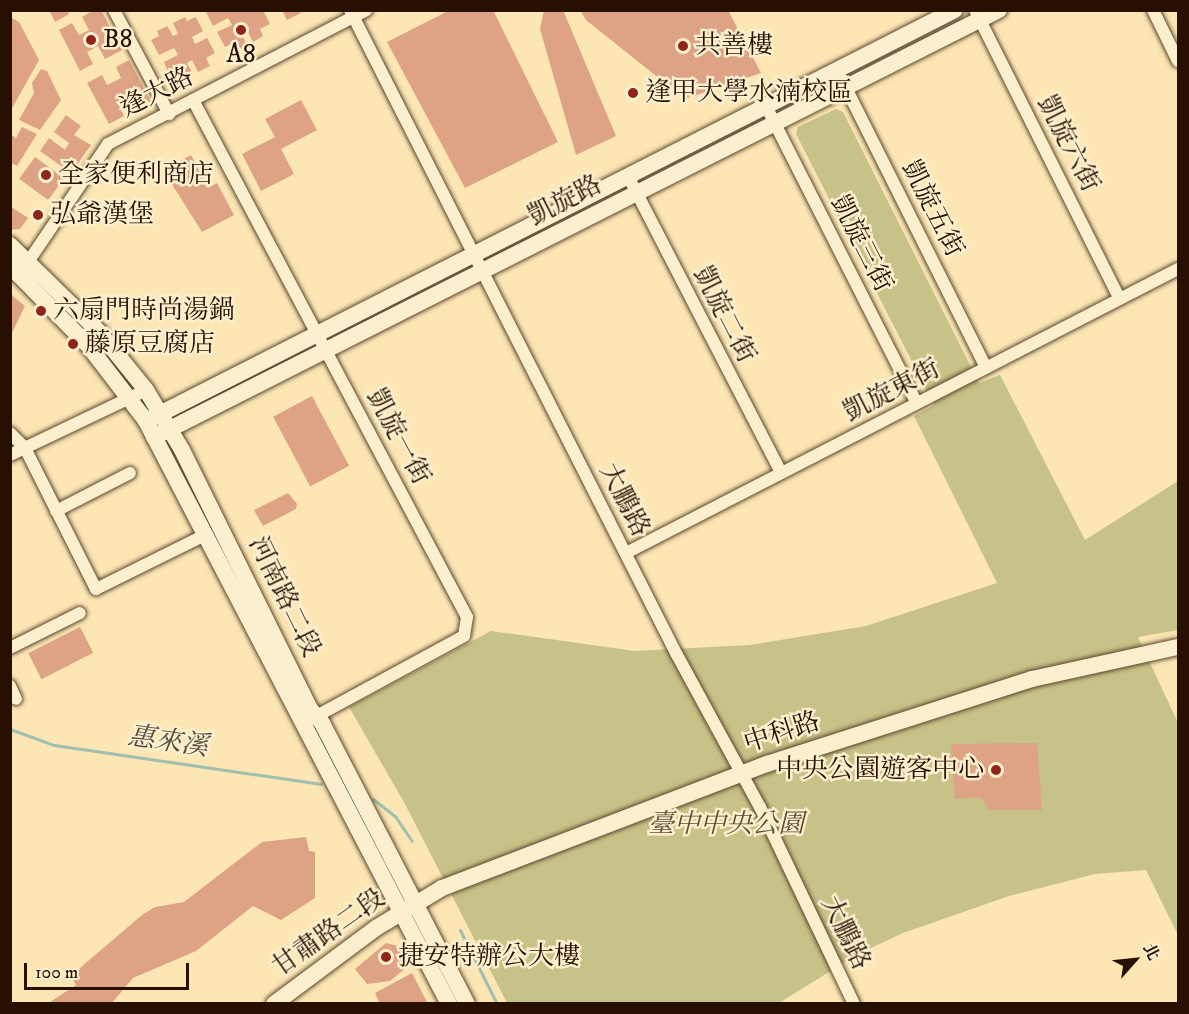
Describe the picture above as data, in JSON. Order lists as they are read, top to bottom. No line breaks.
{"streets":{"street":["逢大路","凱旋六街","凱旋路","凱旋五街","凱旋三街","凱旋二街","凱旋東街","凱旋一街","大鵬路","河南路二段","中科路","甘肅路二段"]},"crossings":[["逢大路","凱旋一街"],["逢大路","大鵬路"],["逢大路","河南路二段"],["凱旋六街","凱旋路"],["凱旋六街","凱旋東街"],["凱旋路","凱旋五街"],["凱旋路","凱旋三街"],["凱旋路","凱旋二街"],["凱旋路","凱旋一街"],["凱旋路","大鵬路"],["凱旋路","河南路二段"],["凱旋五街","凱旋東街"],["凱旋三街","凱旋東街"],["凱旋二街","凱旋東街"],["凱旋東街","大鵬路"],["凱旋一街","河南路二段"],["大鵬路","中科路"],["河南路二段","中科路"],["河南路二段","甘肅路二段"],["中科路","甘肅路二段"]],"water":["惠來溪"],"parks":["臺中中央公園"],"places":["A8","B8","共善樓","逢甲大學水湳校區","全家便利商店","弘爺漢堡","六扇門時尚湯鍋","藤原豆腐店","中央公園遊客中心","捷安特辦公大樓"],"scale_bar":"100 m","north":"top right"}
